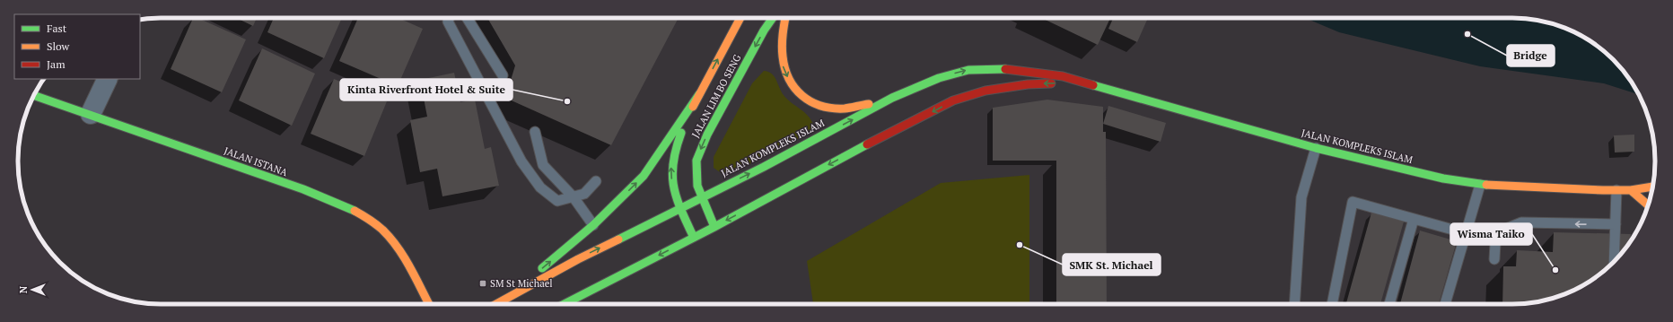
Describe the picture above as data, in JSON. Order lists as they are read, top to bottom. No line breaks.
{"streets":{"main road":["JALAN LIM BO SENG","JALAN KOMPLEKS ISLAM","JALAN ISTANA"]},"crossings":[["JALAN LIM BO SENG","JALAN KOMPLEKS ISLAM"]],"places":{"other":["Bridge","Kinta Riverfront Hotel & Suite","SMK St. Michael","Wisma Taiko"],"transit":["SM St Michael"]},"legend":["Fast","Slow","Jam"],"north":"left"}
